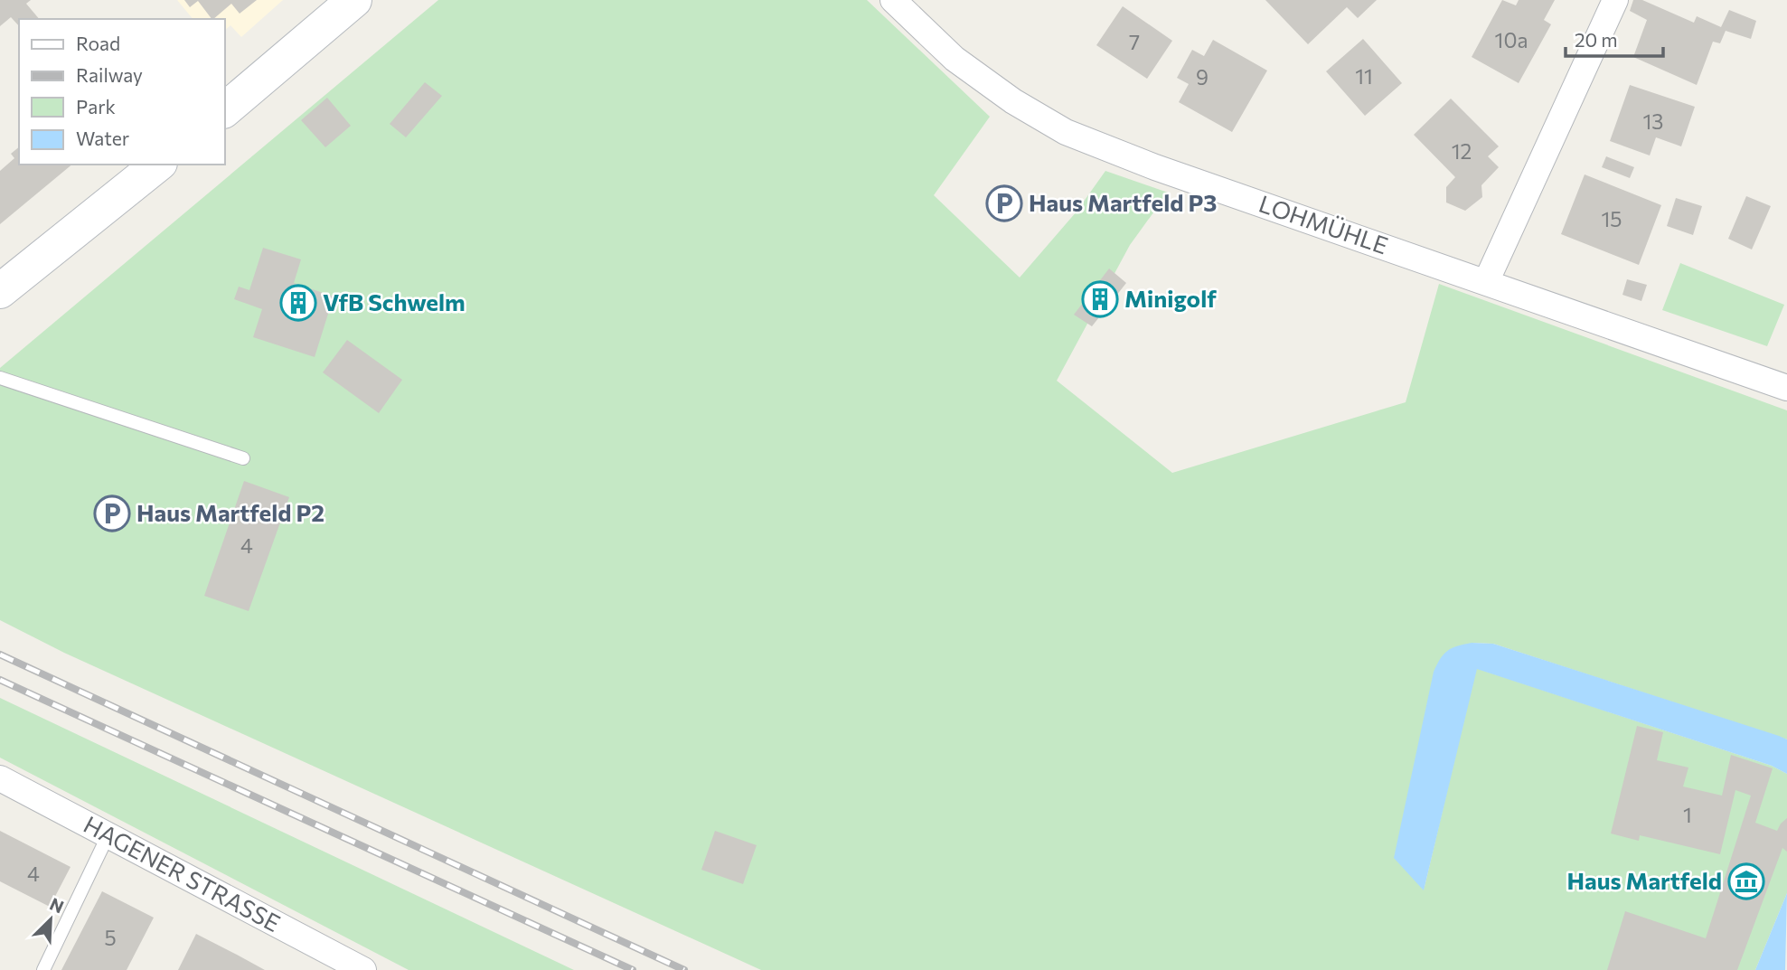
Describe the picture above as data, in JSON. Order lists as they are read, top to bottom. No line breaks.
{"streets":{"street":["LOHMÜHLE","HAGENER STRASSE"]},"places":{"parking":["Haus Martfeld P3","Haus Martfeld P2"],"building":["Minigolf","VfB Schwelm"],"museum":["Haus Martfeld"]},"house_numbers":["10a","7","11","9","13","12","15","4","1","4","5"],"legend":["Road","Railway","Park","Water"],"scale_bar":"20 m","north":"top right"}
